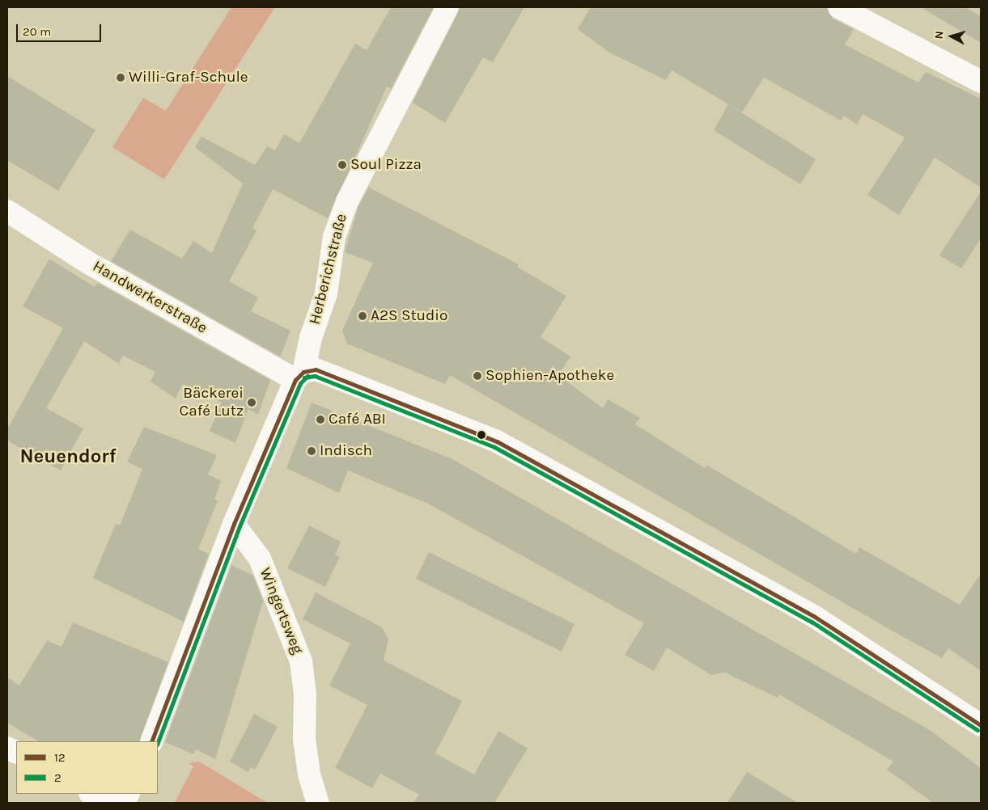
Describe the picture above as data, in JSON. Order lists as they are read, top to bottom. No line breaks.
{"streets":{"street":["Herberichstraße","Handwerkerstraße","Wingertsweg"]},"crossings":[["Herberichstraße","Handwerkerstraße"],["Herberichstraße","Wingertsweg"]],"districts":["Neuendorf"],"places":["Willi-Graf-Schule","Soul Pizza","A2S Studio","Sophien-Apotheke","Bäckerei Café Lutz","Café ABI","Indisch"],"lines":["transit line 12","transit line 2"],"legend":["12","2"],"scale_bar":"20 m","north":"left"}
